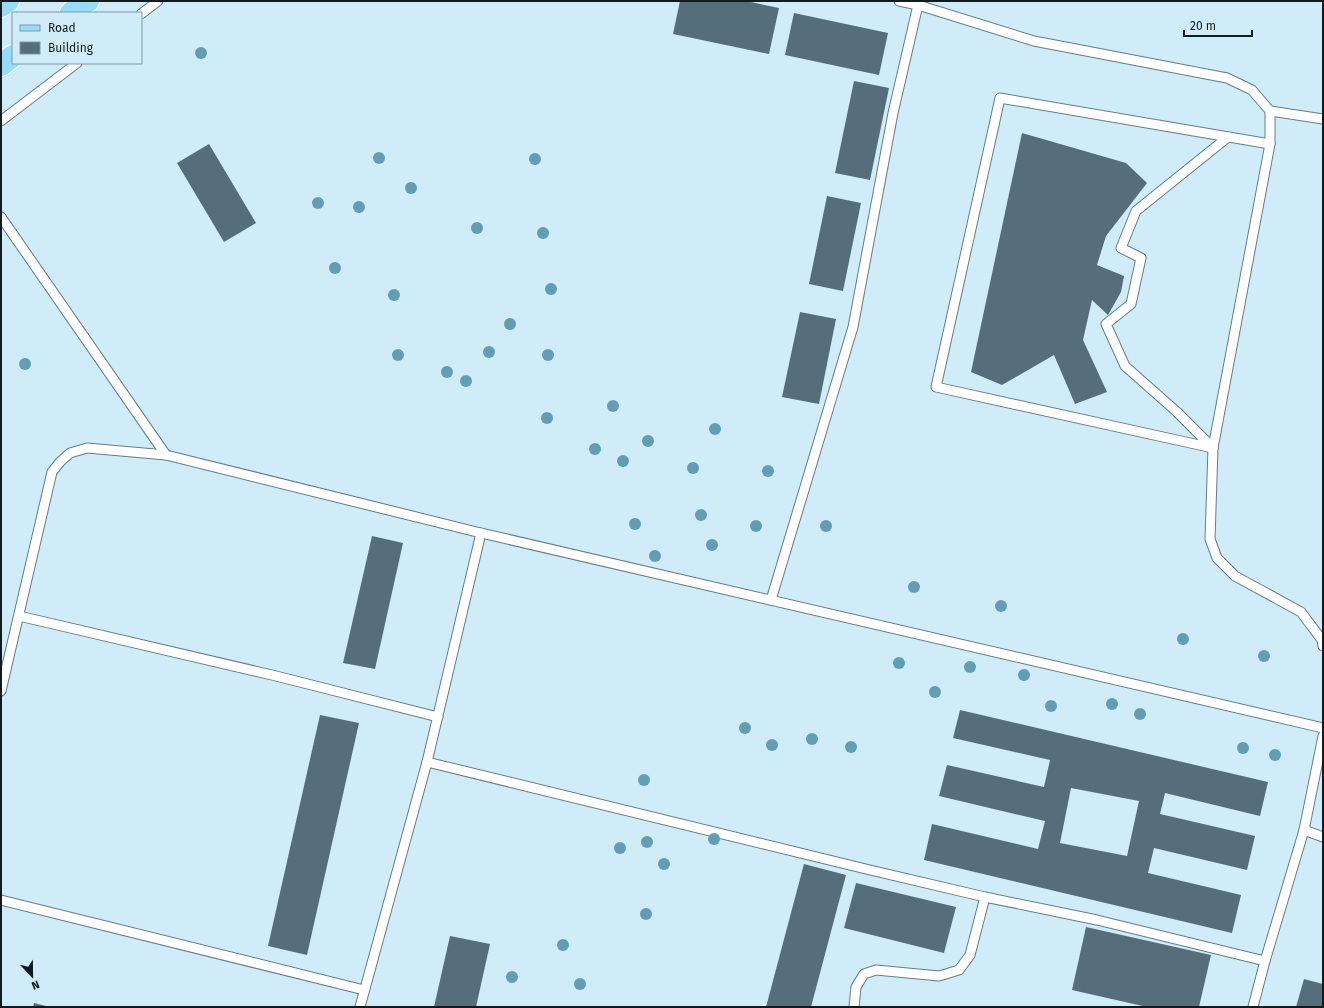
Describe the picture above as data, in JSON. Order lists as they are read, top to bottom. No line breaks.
{"legend":["Road","Building"],"scale_bar":"20 m","north":"bottom"}
